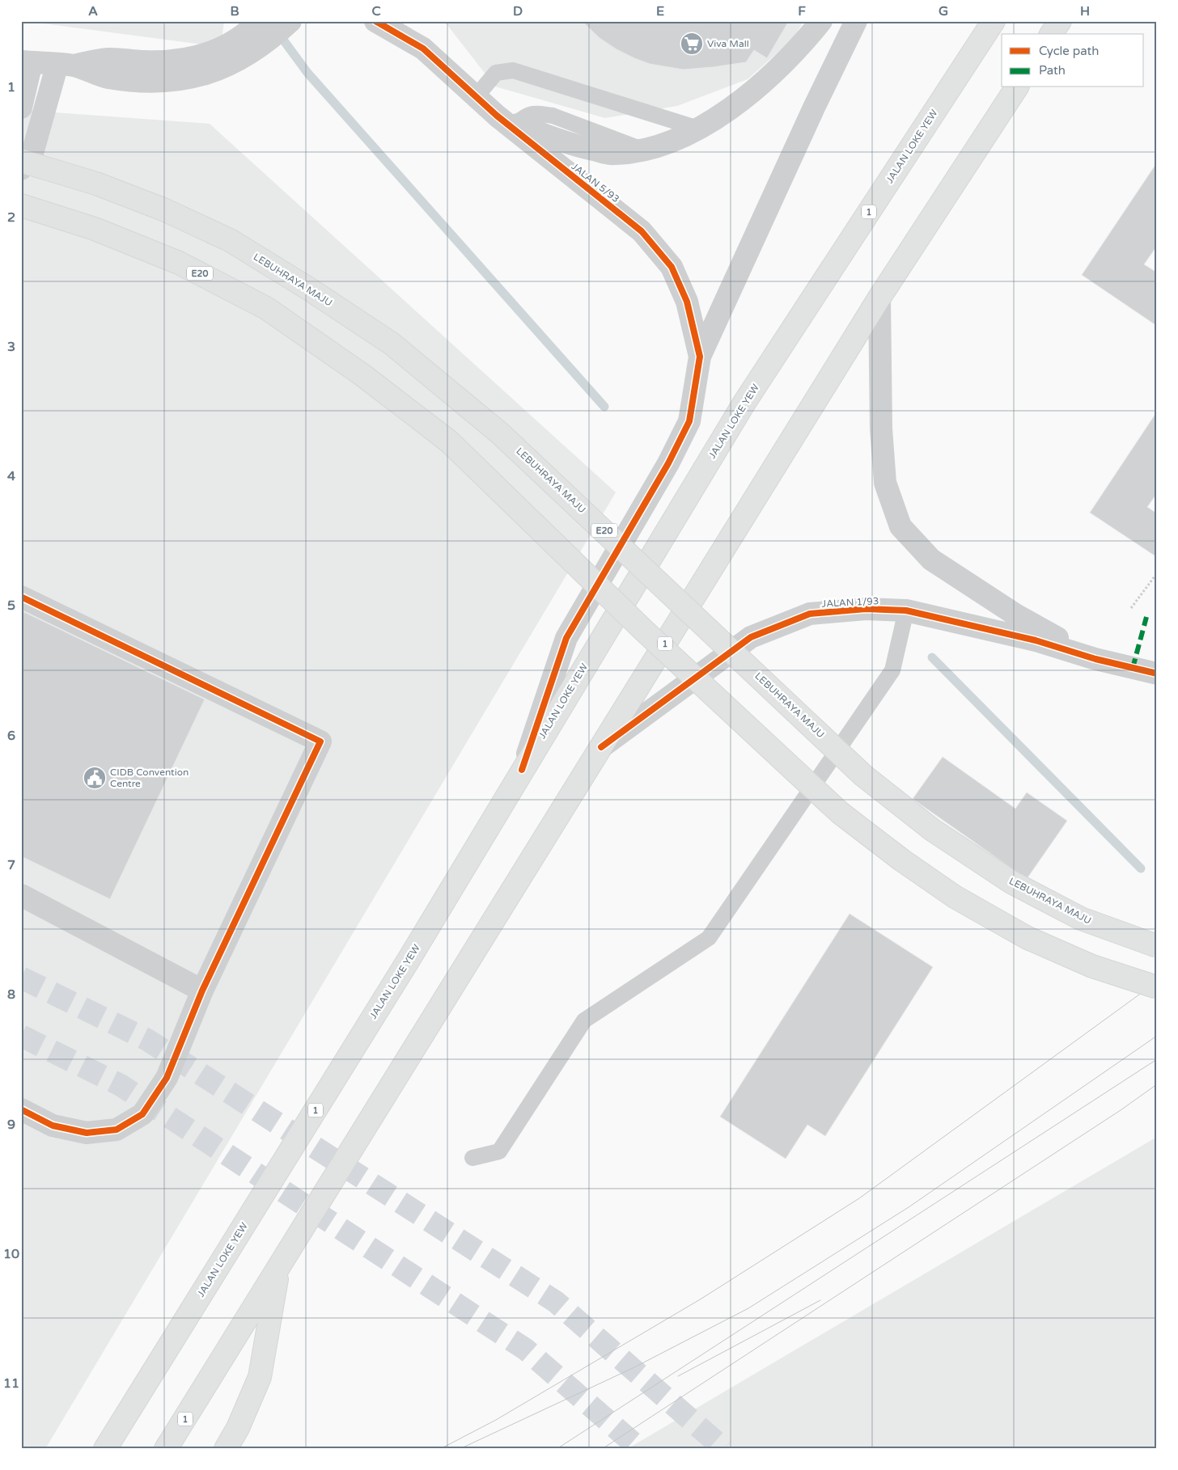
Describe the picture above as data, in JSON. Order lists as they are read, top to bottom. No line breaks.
{"streets":{"highway":["JALAN LOKE YEW","1","E20","LEBUHRAYA MAJU"],"street":["JALAN 5/93","JALAN 1/93"]},"crossings":[["JALAN LOKE YEW","JALAN 5/93"],["1","JALAN 1/93"]],"places":{"supermarket":["Viva Mall"],"public building":["CIDB Convention Centre"]},"legend":["Cycle path","Path"],"grid":{"columns":["A","B","C","D","E","F","G","H"],"rows":["1","2","3","4","5","6","7","8","9","10","11"]}}
